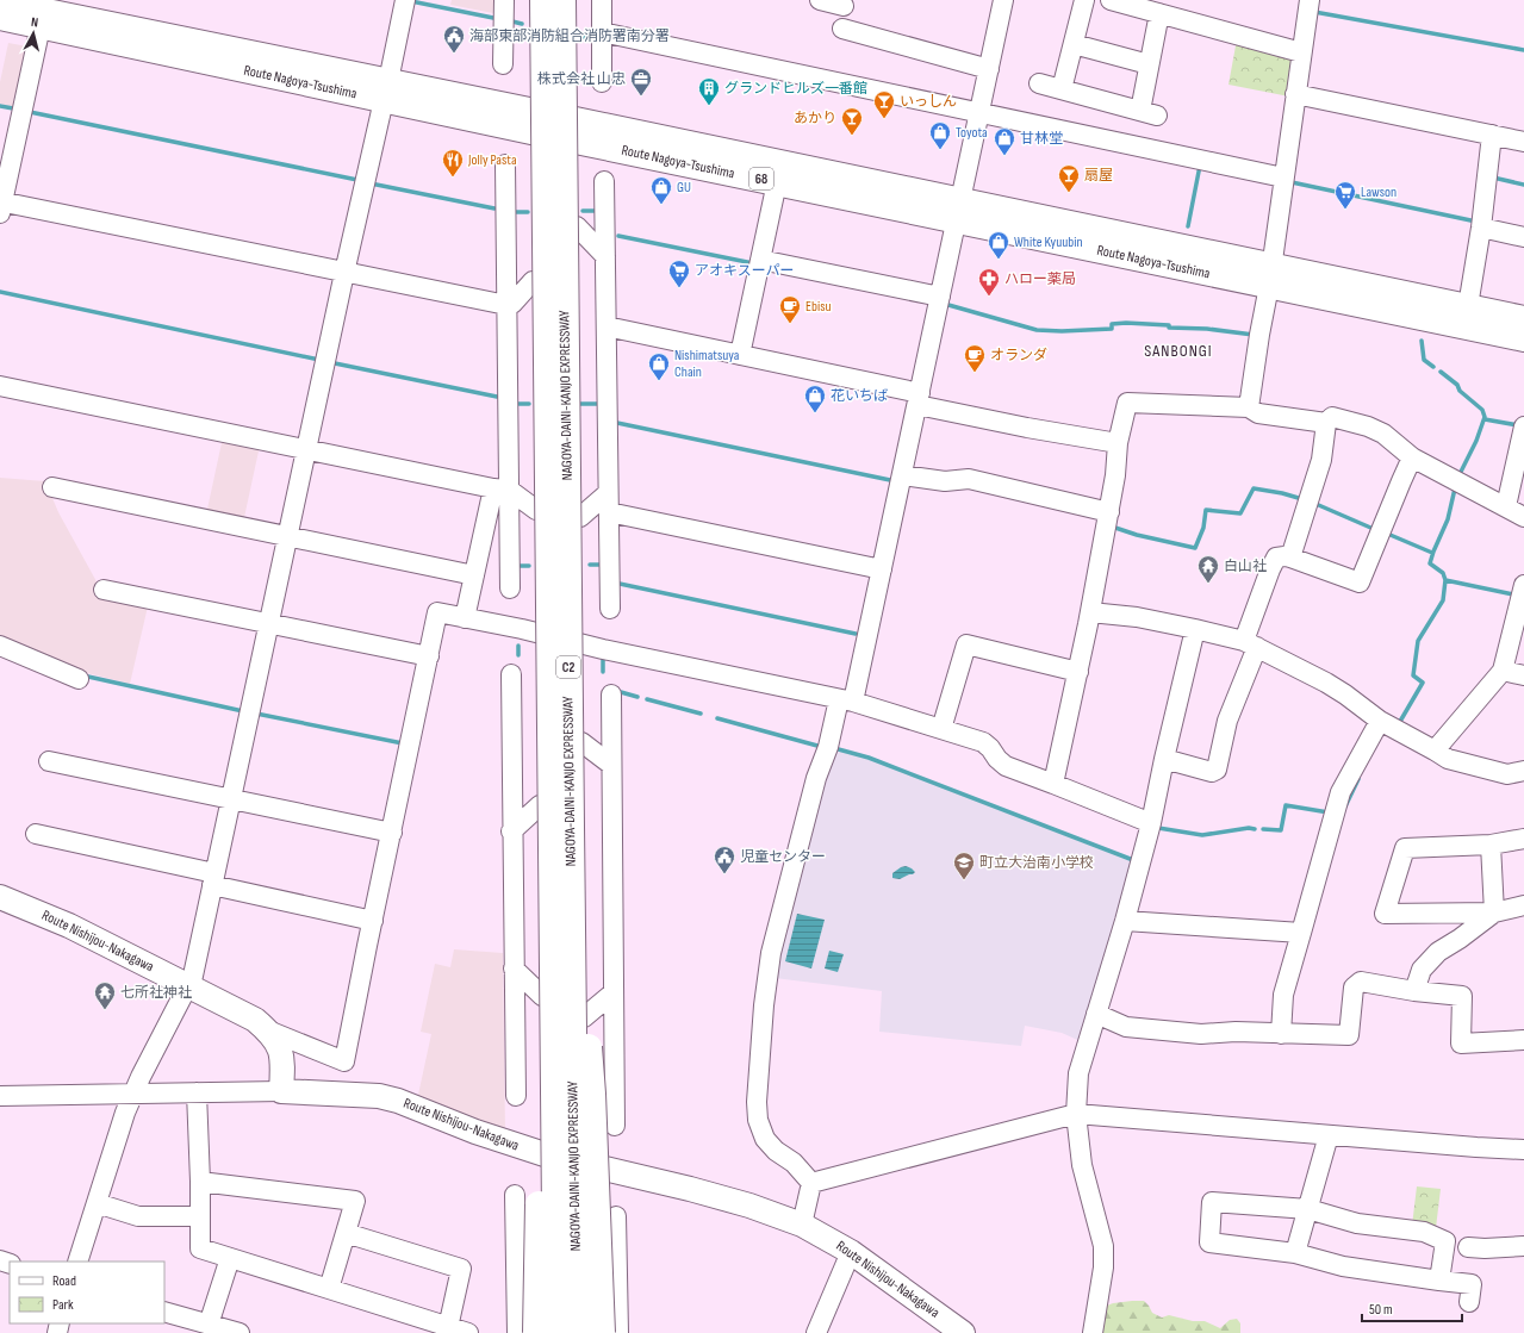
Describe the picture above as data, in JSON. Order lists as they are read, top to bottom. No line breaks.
{"streets":{"highway":["NAGOYA-DAINI-KANJO EXPRESSWAY","C2"],"main road":["Route Nagoya-Tsushima","68","Route Nishijou-Nakagawa"]},"districts":["SANBONGI"],"places":{"public building":["海部東部消防組合消防署南分署","児童センター"],"office":["株式会社 山忠"],"building":["グランドヒルズ一番館"],"bar":["いっしん","あかり","扇屋"],"shop":["Toyota","甘林堂","GU","White Kyuubin","Nishimatsuya Chain","花いちば"],"restaurant":["Jolly Pasta"],"supermarket":["Lawson","アオキスーパー"],"pharmacy":["ハロー薬局"],"cafe":["Ebisu","オランダ"],"temple":["白山社","七所社神社"],"school or university":["町立大治南小学校"]},"legend":["Road","Park"],"scale_bar":"50 m","north":"top"}
